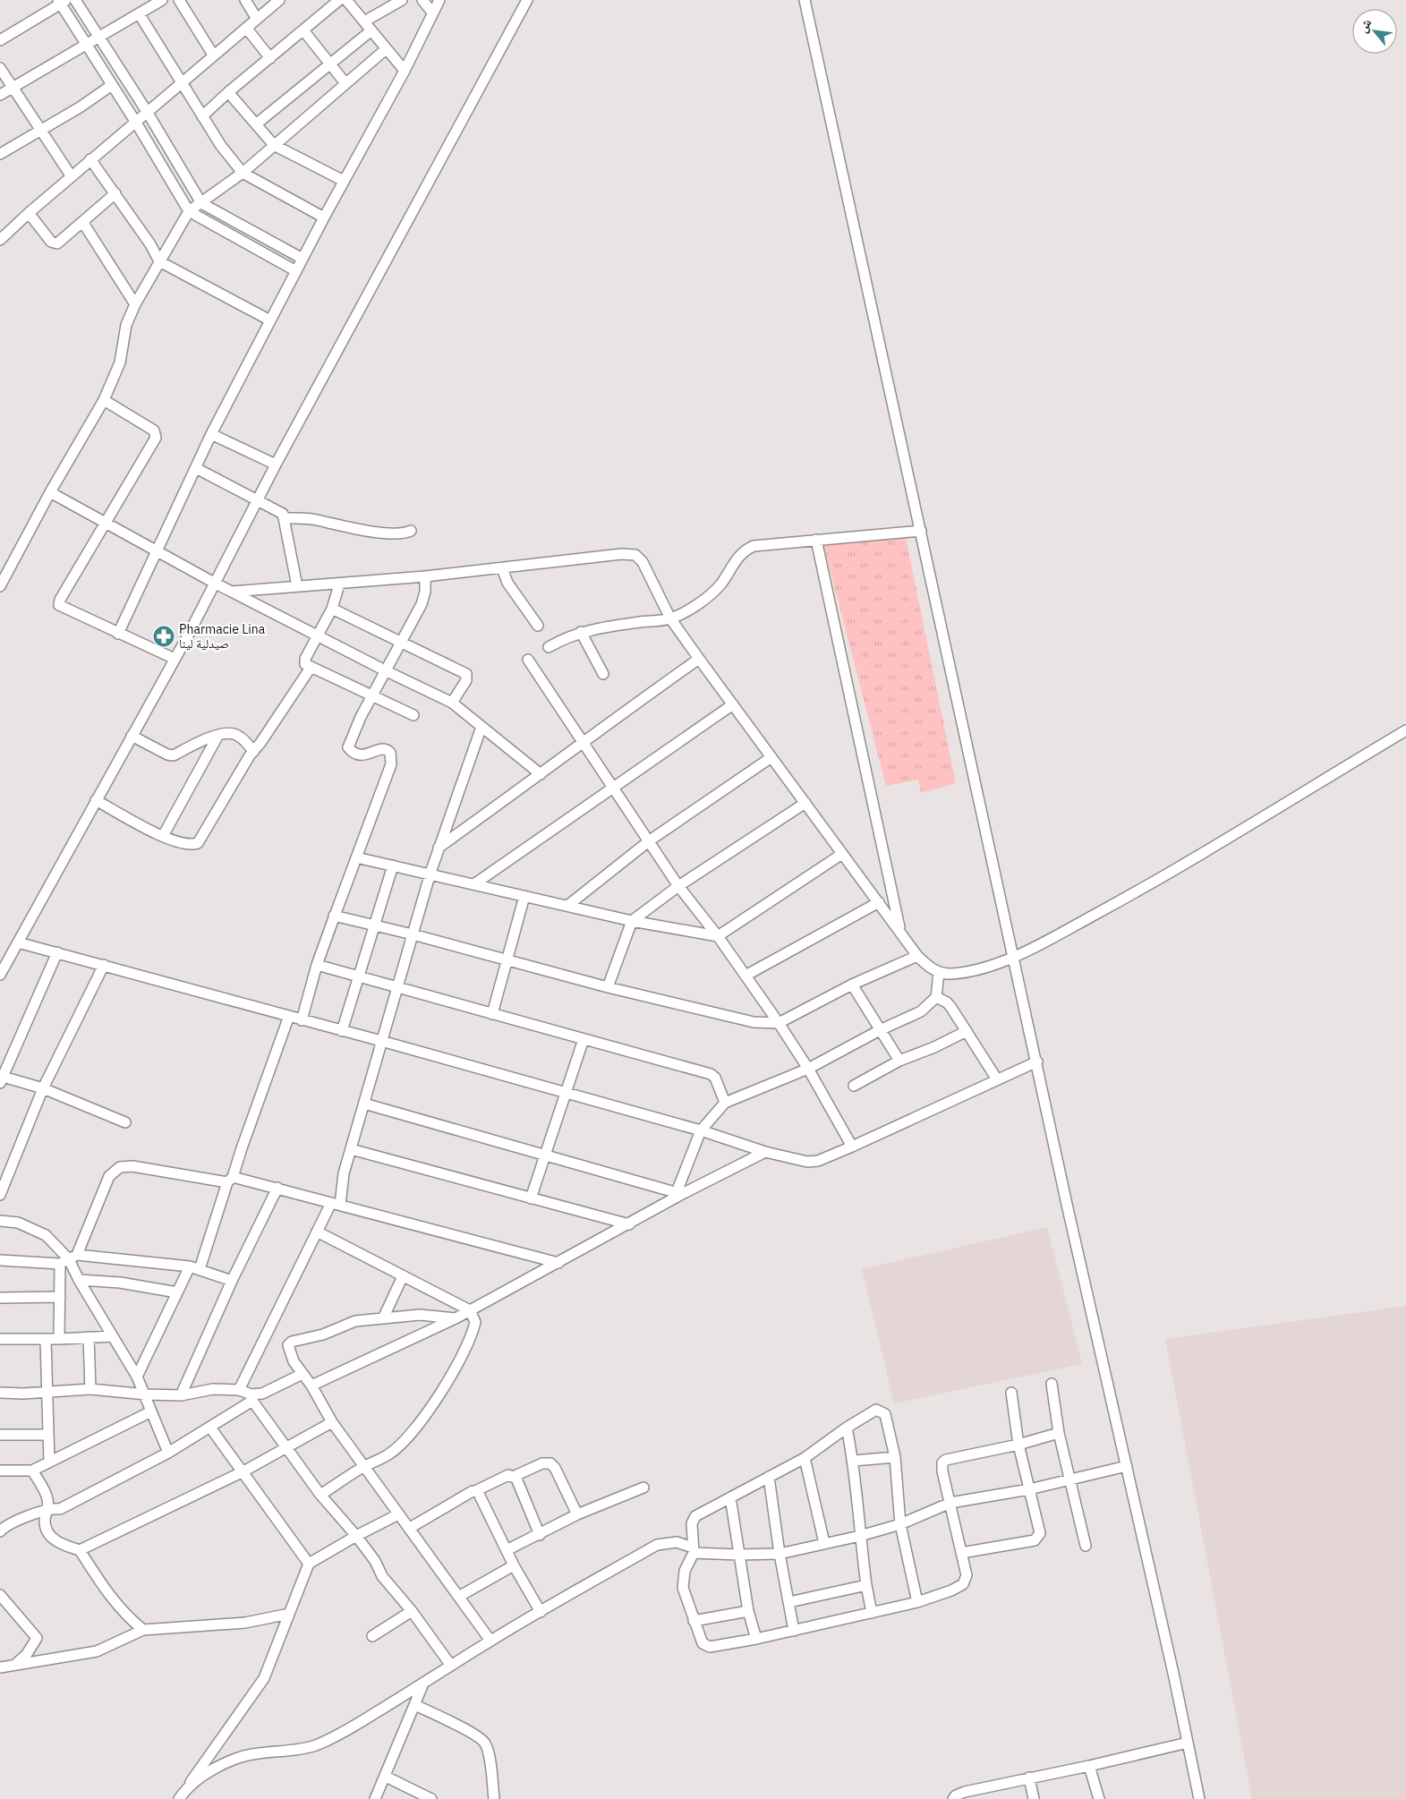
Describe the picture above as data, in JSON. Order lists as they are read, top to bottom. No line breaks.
{"places":{"pharmacy":["Pharmacie Lina صيدلية لينا"]},"north":"top left"}
